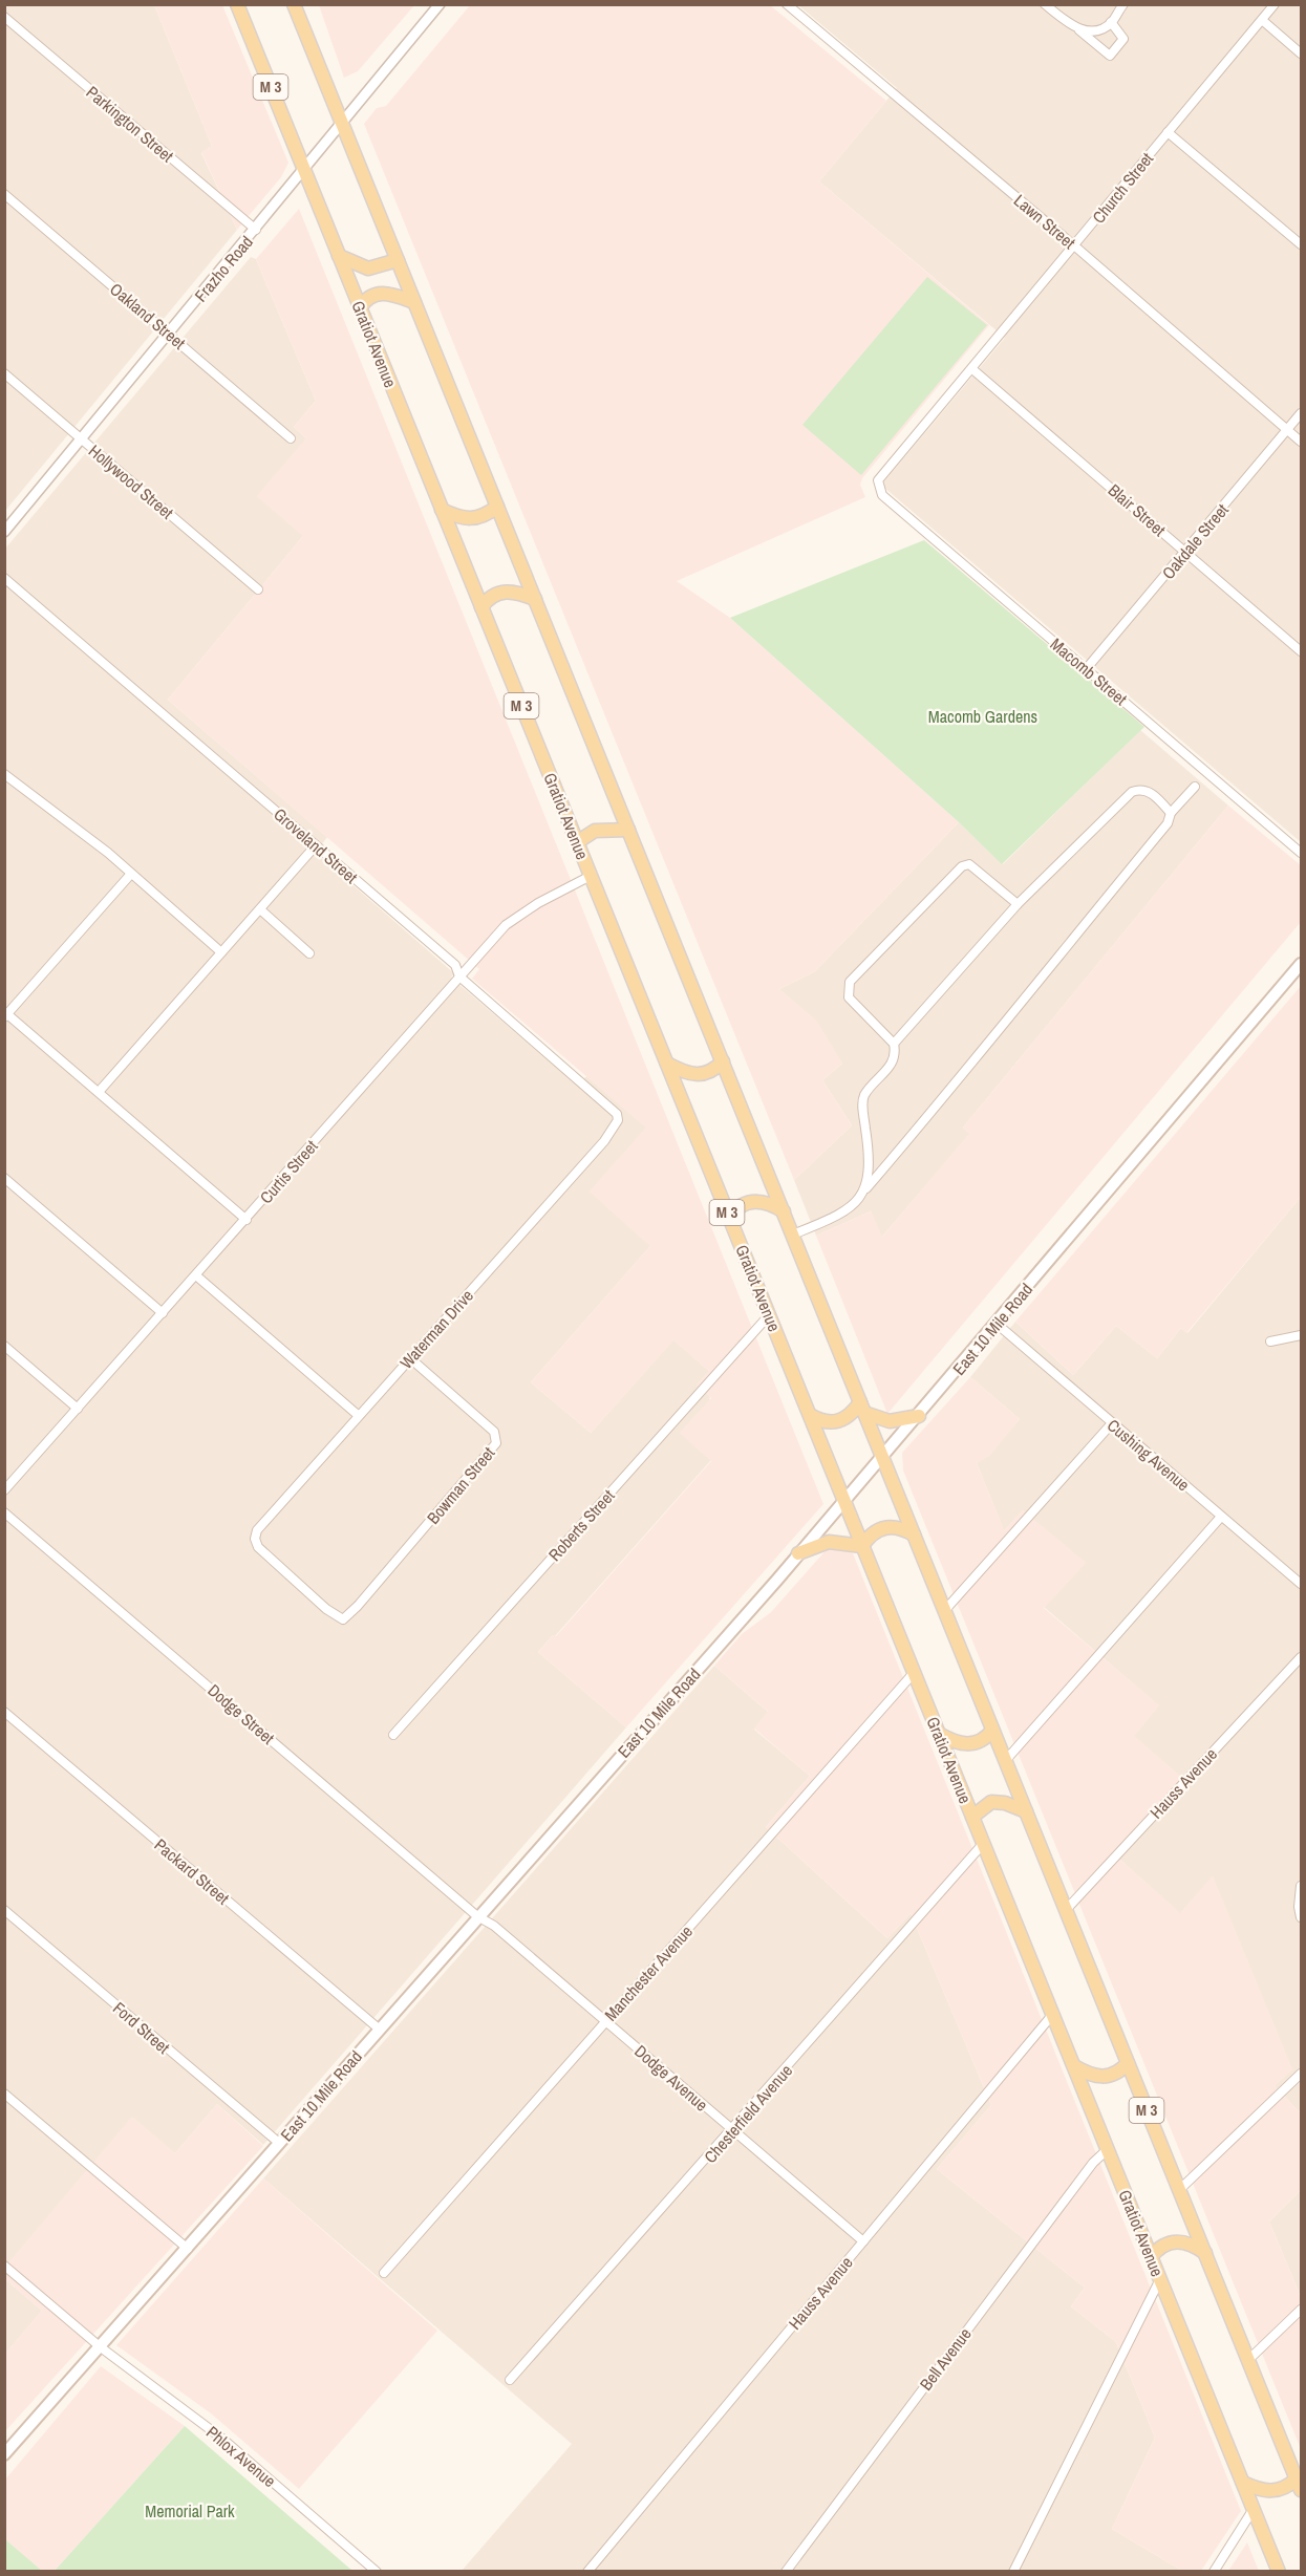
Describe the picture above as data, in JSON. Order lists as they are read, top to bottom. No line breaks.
{"streets":{"main road":["M 3","Gratiot Avenue","East 10 Mile Road"],"street":["Parkington Street","Church Street","Lawn Street","Frazho Road","Oakland Street","Hollywood Street","Blair Street","Oakdale Street","Macomb Street","Groveland Street","Curtis Street","Waterman Drive","Cushing Avenue","Bowman Street","Roberts Street","Dodge Street","Hauss Avenue","Packard Street","Manchester Avenue","Ford Street","Dodge Avenue","Chesterfield Avenue","Bell Avenue","Phlox Avenue"]},"crossings":[["M 3","Frazho Road"],["M 3","East 10 Mile Road"],["M 3","Hauss Avenue"],["Parkington Street","Frazho Road"],["Church Street","Lawn Street"],["Church Street","Blair Street"],["Church Street","Macomb Street"],["Lawn Street","Oakdale Street"],["Frazho Road","Oakland Street"],["Frazho Road","Gratiot Avenue"],["Frazho Road","Hollywood Street"],["Gratiot Avenue","Curtis Street"],["Gratiot Avenue","East 10 Mile Road"],["Gratiot Avenue","Roberts Street"],["Gratiot Avenue","Hauss Avenue"],["Gratiot Avenue","Manchester Avenue"],["Gratiot Avenue","Chesterfield Avenue"],["Gratiot Avenue","Bell Avenue"],["Blair Street","Oakdale Street"],["Oakdale Street","Macomb Street"],["Groveland Street","Curtis Street"],["Groveland Street","Waterman Drive"],["Waterman Drive","Bowman Street"],["East 10 Mile Road","Cushing Avenue"],["East 10 Mile Road","Dodge Street"],["East 10 Mile Road","Packard Street"],["East 10 Mile Road","Ford Street"],["East 10 Mile Road","Dodge Avenue"],["East 10 Mile Road","Phlox Avenue"],["Dodge Street","Dodge Avenue"],["Hauss Avenue","Dodge Avenue"],["Manchester Avenue","Dodge Avenue"],["Dodge Avenue","Chesterfield Avenue"]],"parks":["Macomb Gardens","Memorial Park"]}
